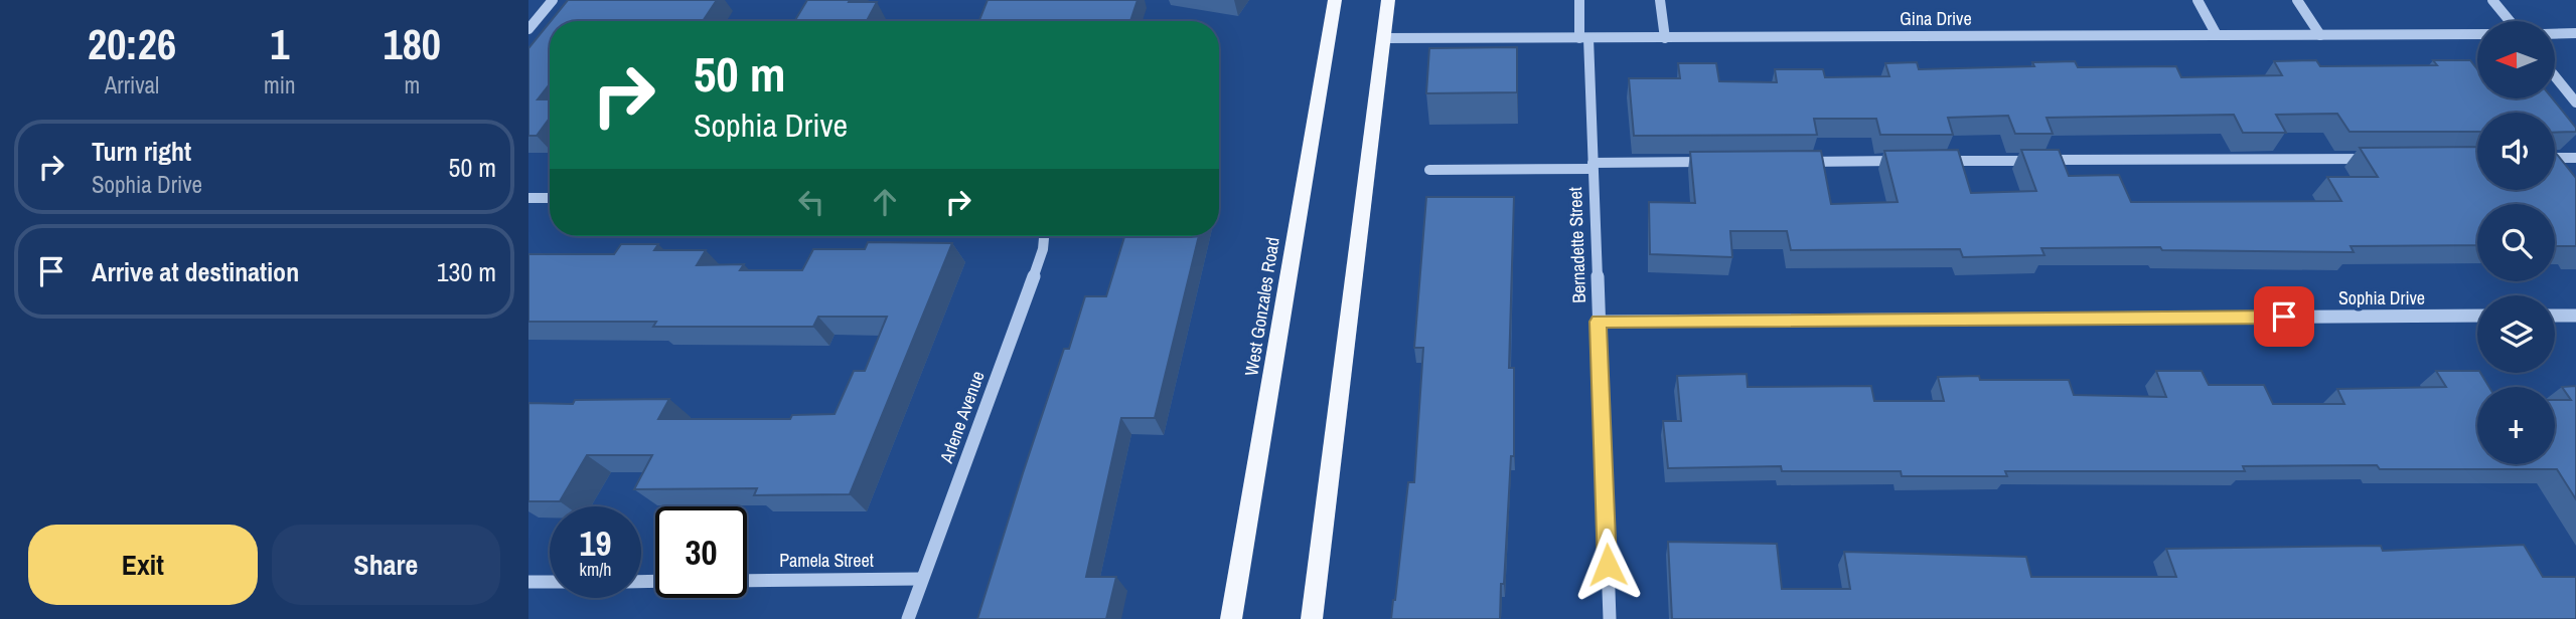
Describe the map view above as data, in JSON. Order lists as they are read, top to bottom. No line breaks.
{"streets":{"main road":["West Gonzales Road"],"street":["Gina Drive","Bernadette Street","Sophia Drive","Arlene Avenue","Pamela Street"]},"crossings":[["Gina Drive","Bernadette Street"],["Bernadette Street","Sophia Drive"],["Arlene Avenue","Pamela Street"]],"north":"left","page":{"eta":["20:26","Arrival","1","min","180","m"],"map_buttons":"+","turn":["50 m","Sophia Drive"],"list":[{"name":"Turn right","note":"Sophia Drive","value":"50 m"},{"name":"Arrive at destination","value":"130 m"}],"speed":"19 km/h","limit":"30","buttons":["Exit","Share"]}}
